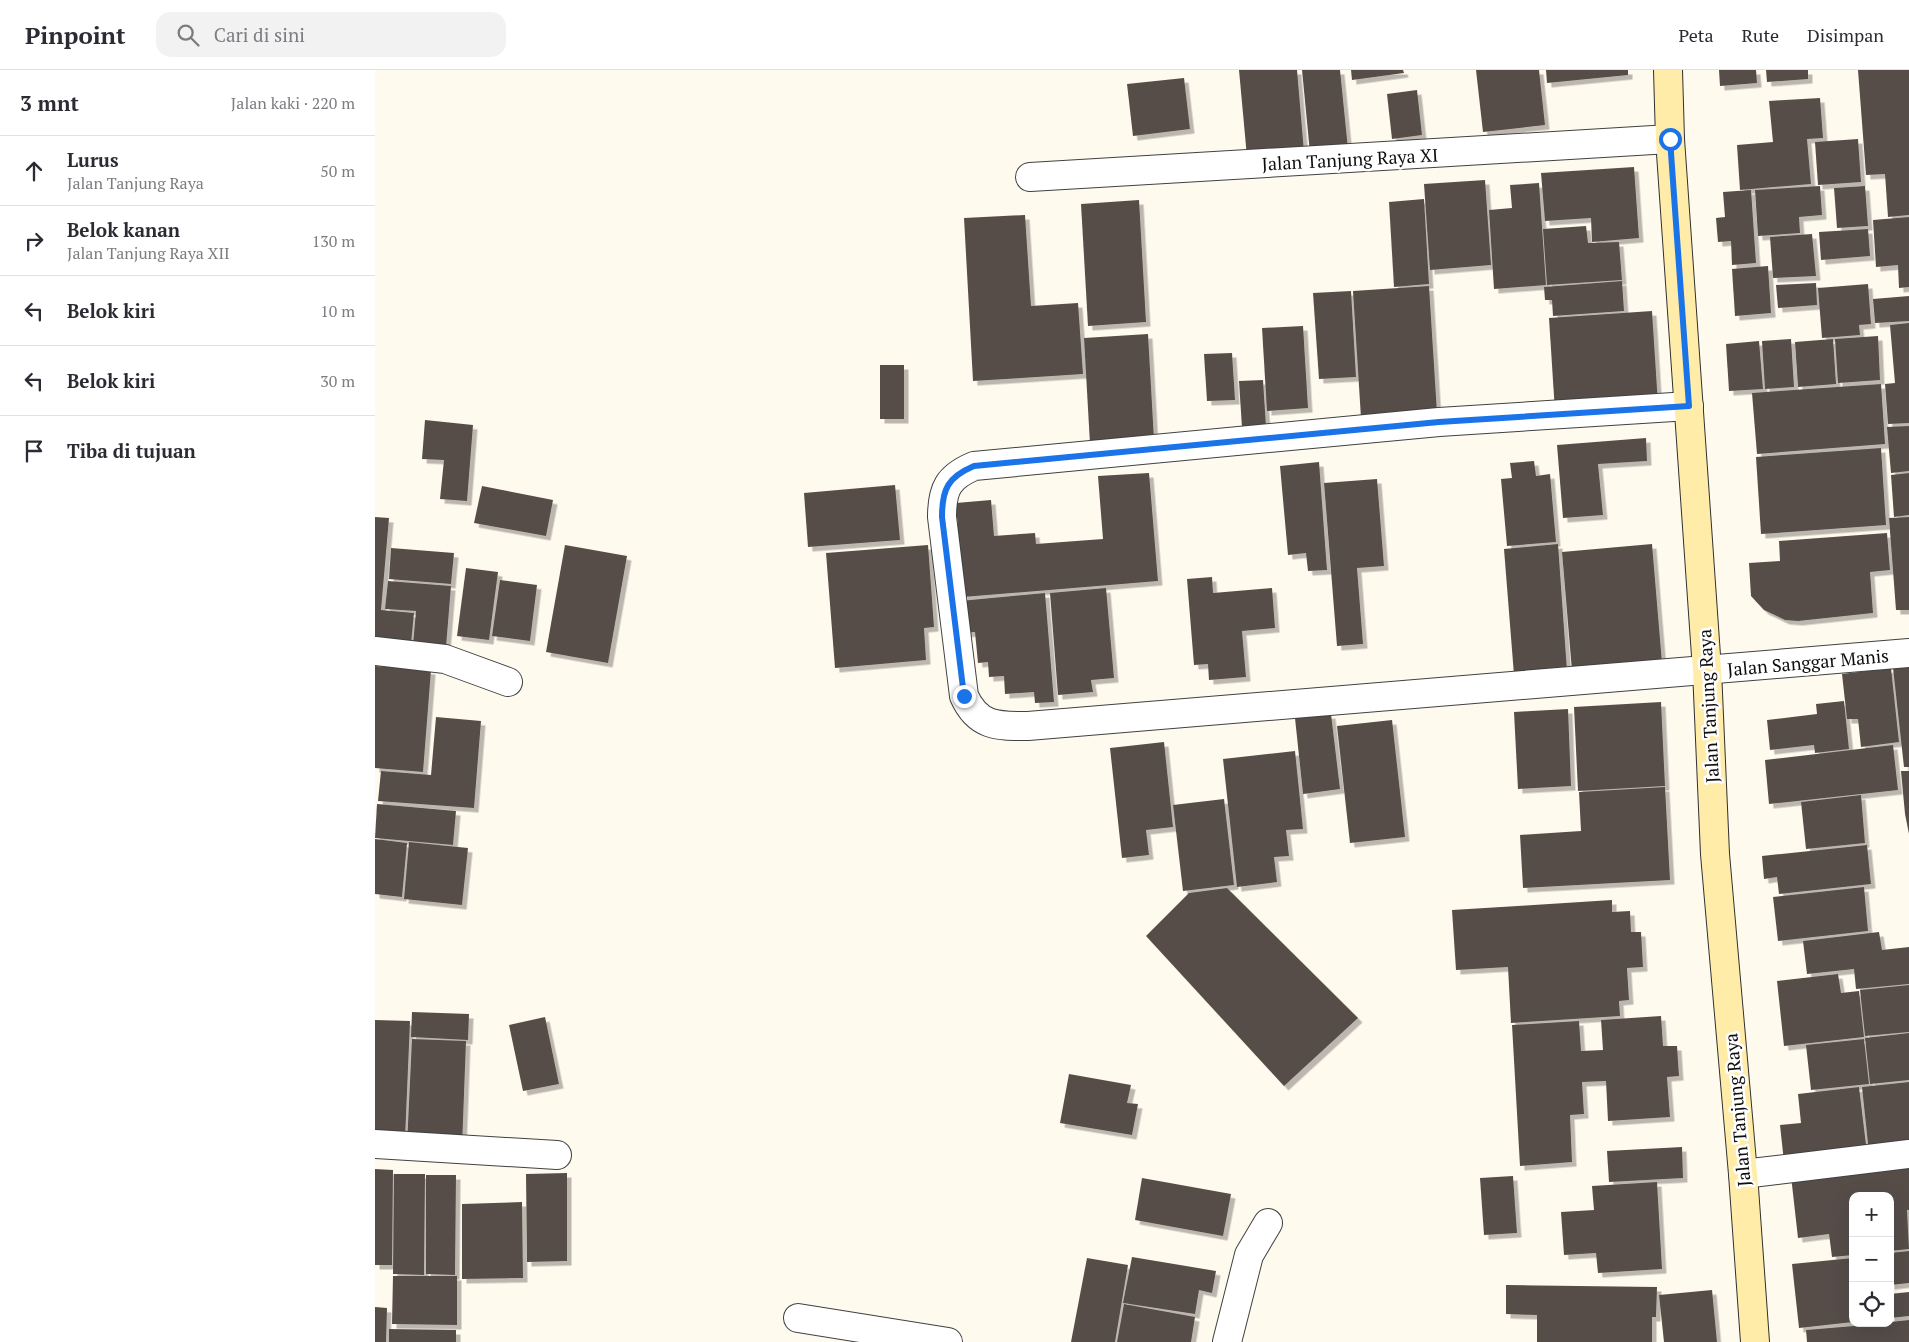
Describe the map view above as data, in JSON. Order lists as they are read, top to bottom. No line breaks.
{"streets":{"main road":["Jalan Tanjung Raya"],"street":["Jalan Tanjung Raya XI","Jalan Sanggar Manis"]},"crossings":[["Jalan Tanjung Raya XI","Jalan Tanjung Raya"],["Jalan Sanggar Manis","Jalan Tanjung Raya"]],"page":{"header":"Pinpoint","search":"Cari di sini","nav":["Peta","Rute","Disimpan"],"heading":["3 mnt","Jalan kaki · 220 m"],"list":[["Lurus","Jalan Tanjung Raya","50 m"],["Belok kanan","Jalan Tanjung Raya XII","130 m"],["Belok kiri","10 m"],["Belok kiri","30 m"],"Tiba di tujuan"],"map_buttons":["+","−"]}}
